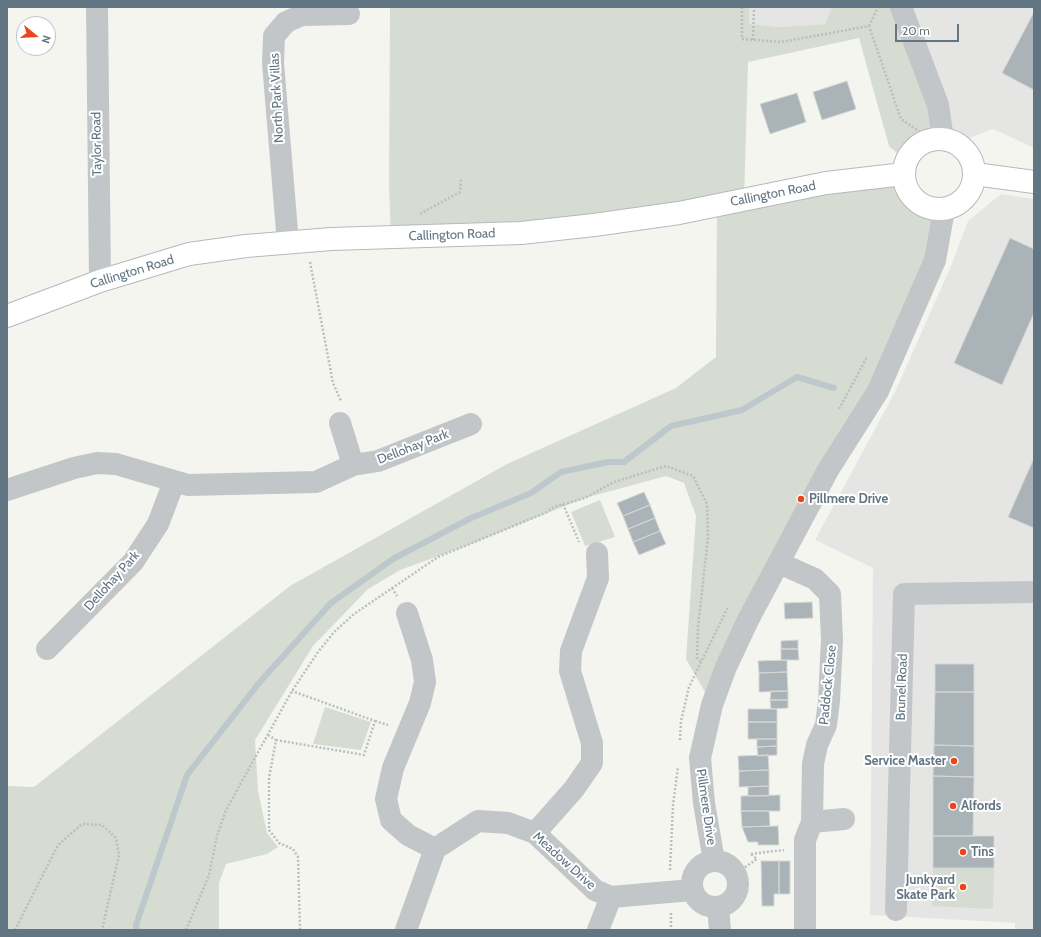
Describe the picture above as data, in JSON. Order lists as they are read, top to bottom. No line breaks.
{"streets":{"main road":["Callington Road"],"street":["North Park Villas","Taylor Road","Dellohay Park","Paddock Close","Brunel Road","Pillmere Drive","Meadow Drive"]},"crossings":[["North Park Villas","Callington Road"],["Taylor Road","Callington Road"],["Callington Road","Pillmere Drive"],["Paddock Close","Pillmere Drive"],["Pillmere Drive","Meadow Drive"]],"places":["Pillmere Drive","Service Master","Alfords","Tins","Junkyard Skate Park"],"scale_bar":"20 m","north":"right"}
